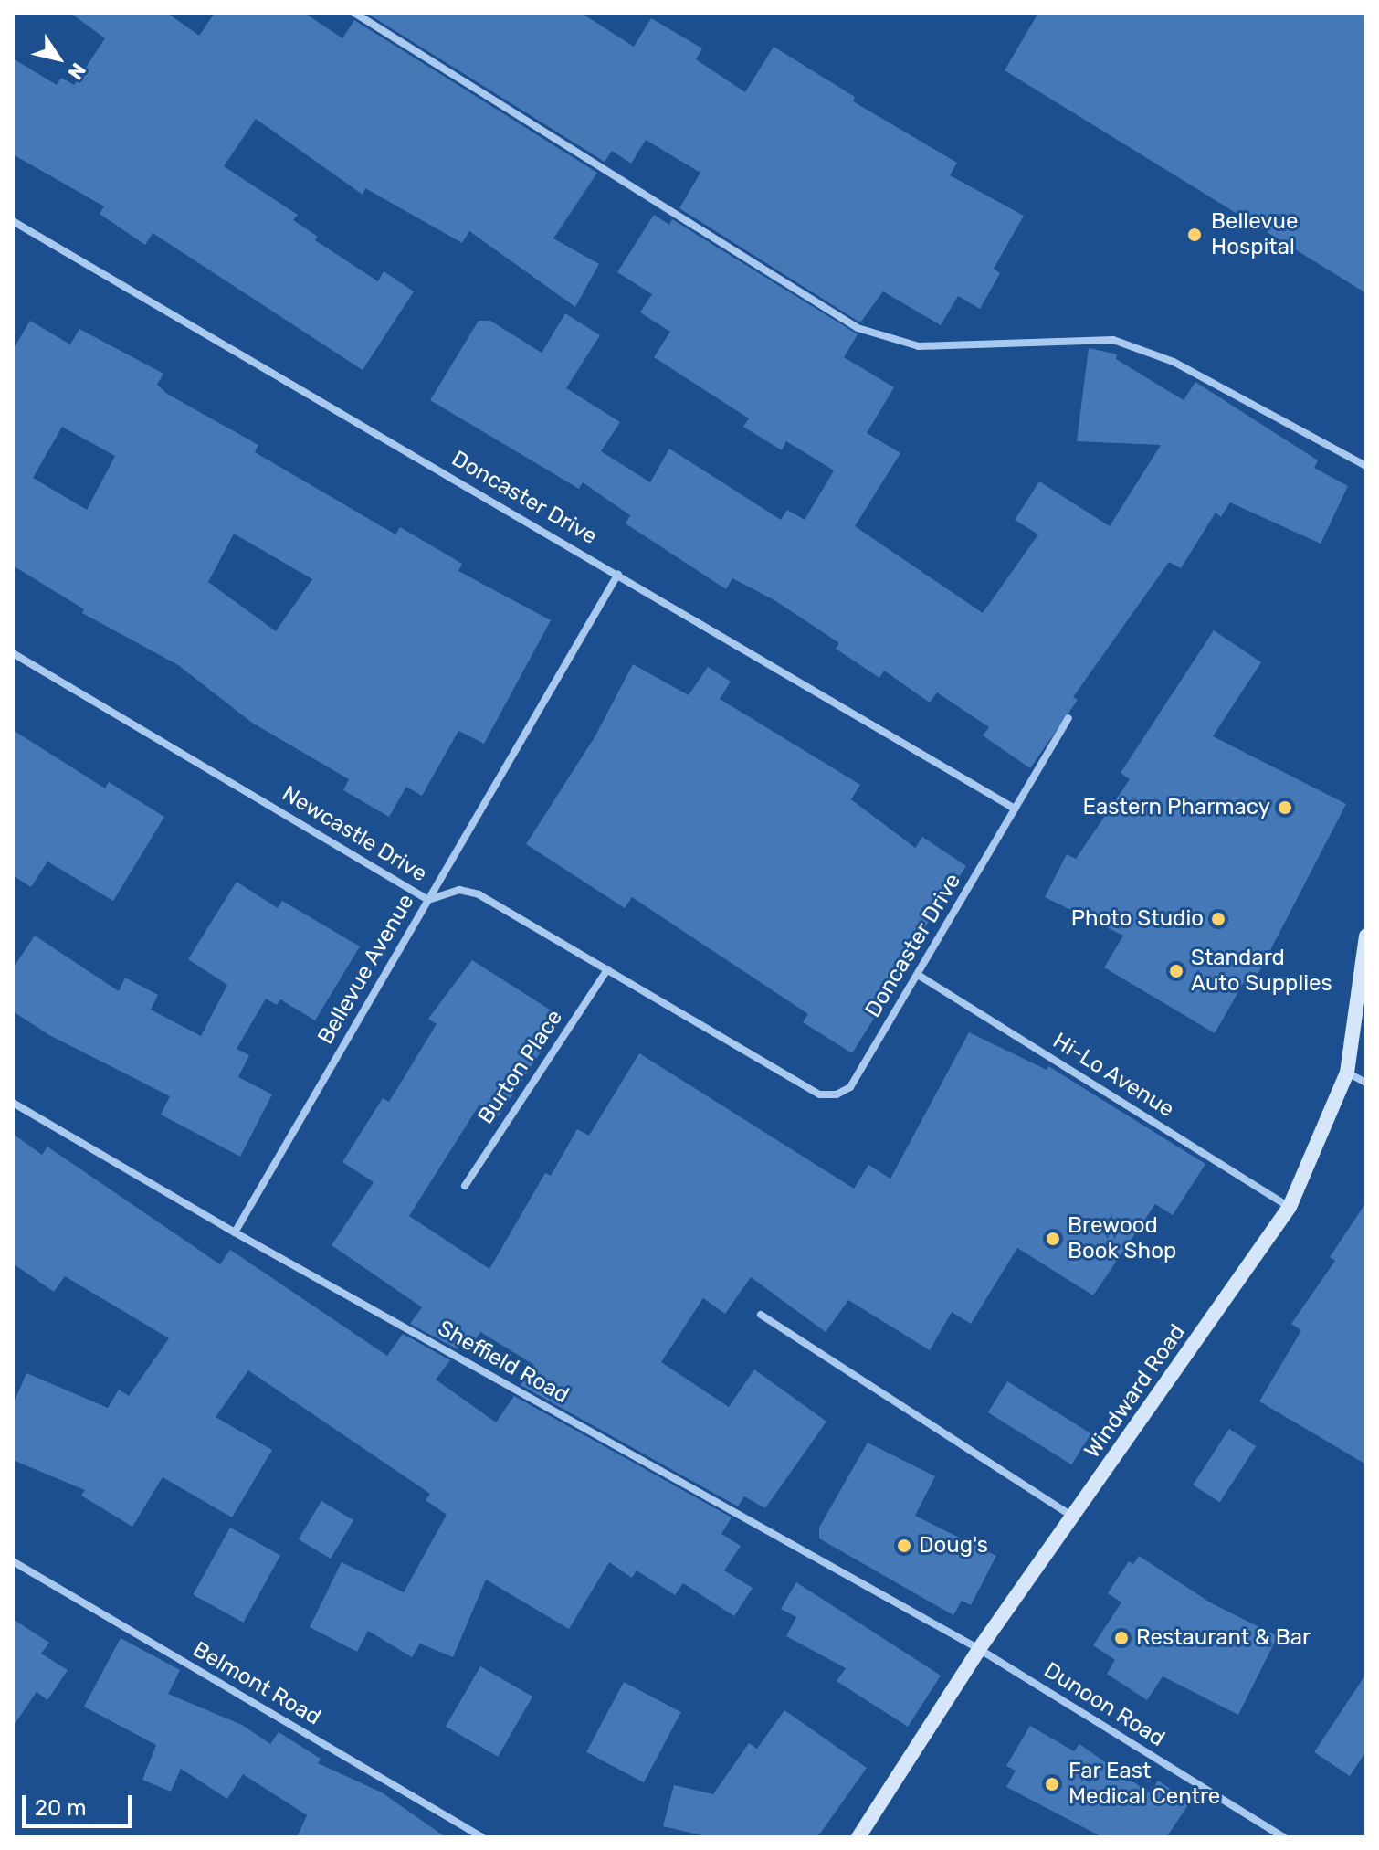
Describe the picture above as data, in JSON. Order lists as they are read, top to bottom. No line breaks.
{"streets":{"main road":["Windward Road"],"street":["Doncaster Drive","Newcastle Drive","Bellevue Avenue","Burton Place","Hi-Lo Avenue","Sheffield Road","Belmont Road","Dunoon Road"]},"crossings":[["Doncaster Drive","Newcastle Drive"],["Doncaster Drive","Bellevue Avenue"],["Doncaster Drive","Hi-Lo Avenue"],["Newcastle Drive","Bellevue Avenue"],["Newcastle Drive","Burton Place"],["Bellevue Avenue","Sheffield Road"],["Hi-Lo Avenue","Windward Road"],["Sheffield Road","Windward Road"],["Sheffield Road","Dunoon Road"],["Windward Road","Dunoon Road"]],"places":["Bellevue Hospital","Eastern Pharmacy","Photo Studio","Standard Auto Supplies","Brewood Book Shop","Doug's","Restaurant & Bar","Far East Medical Centre"],"scale_bar":"20 m","north":"bottom right"}
